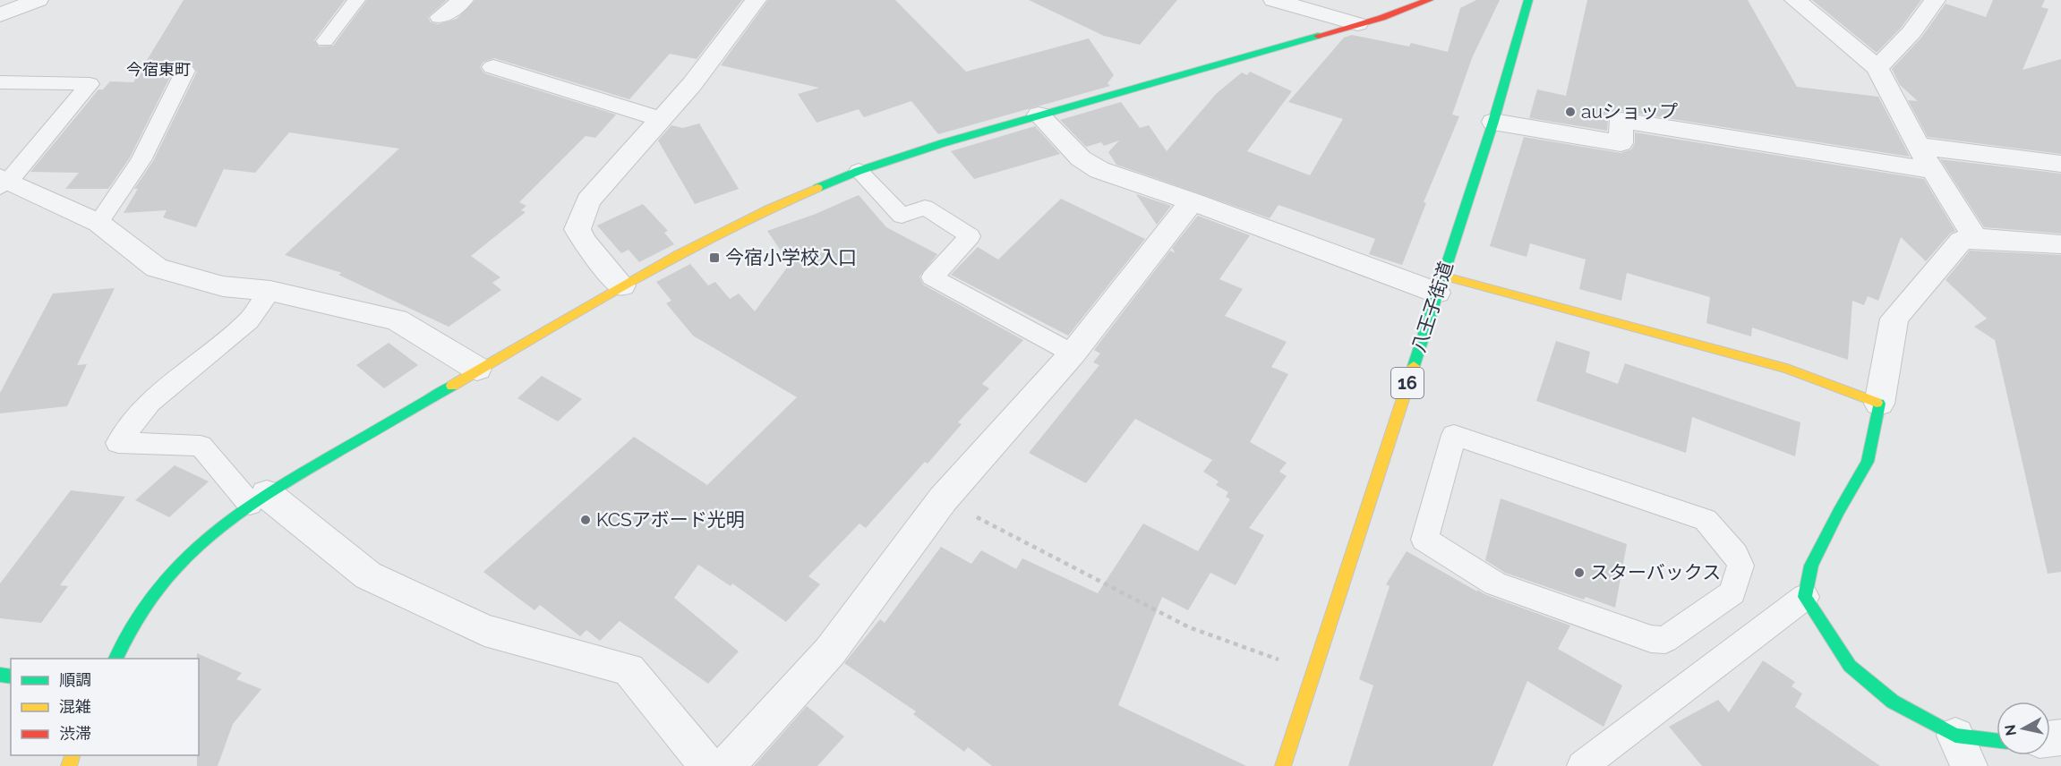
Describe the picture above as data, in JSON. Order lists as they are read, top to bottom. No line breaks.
{"streets":{"main road":["八王子街道","16"]},"districts":["今宿東町"],"places":{"other":["auショップ","KCSアボード光明","スターバックス"],"transit":["今宿小学校入口"]},"legend":["順調","混雑","渋滞"],"north":"left"}
